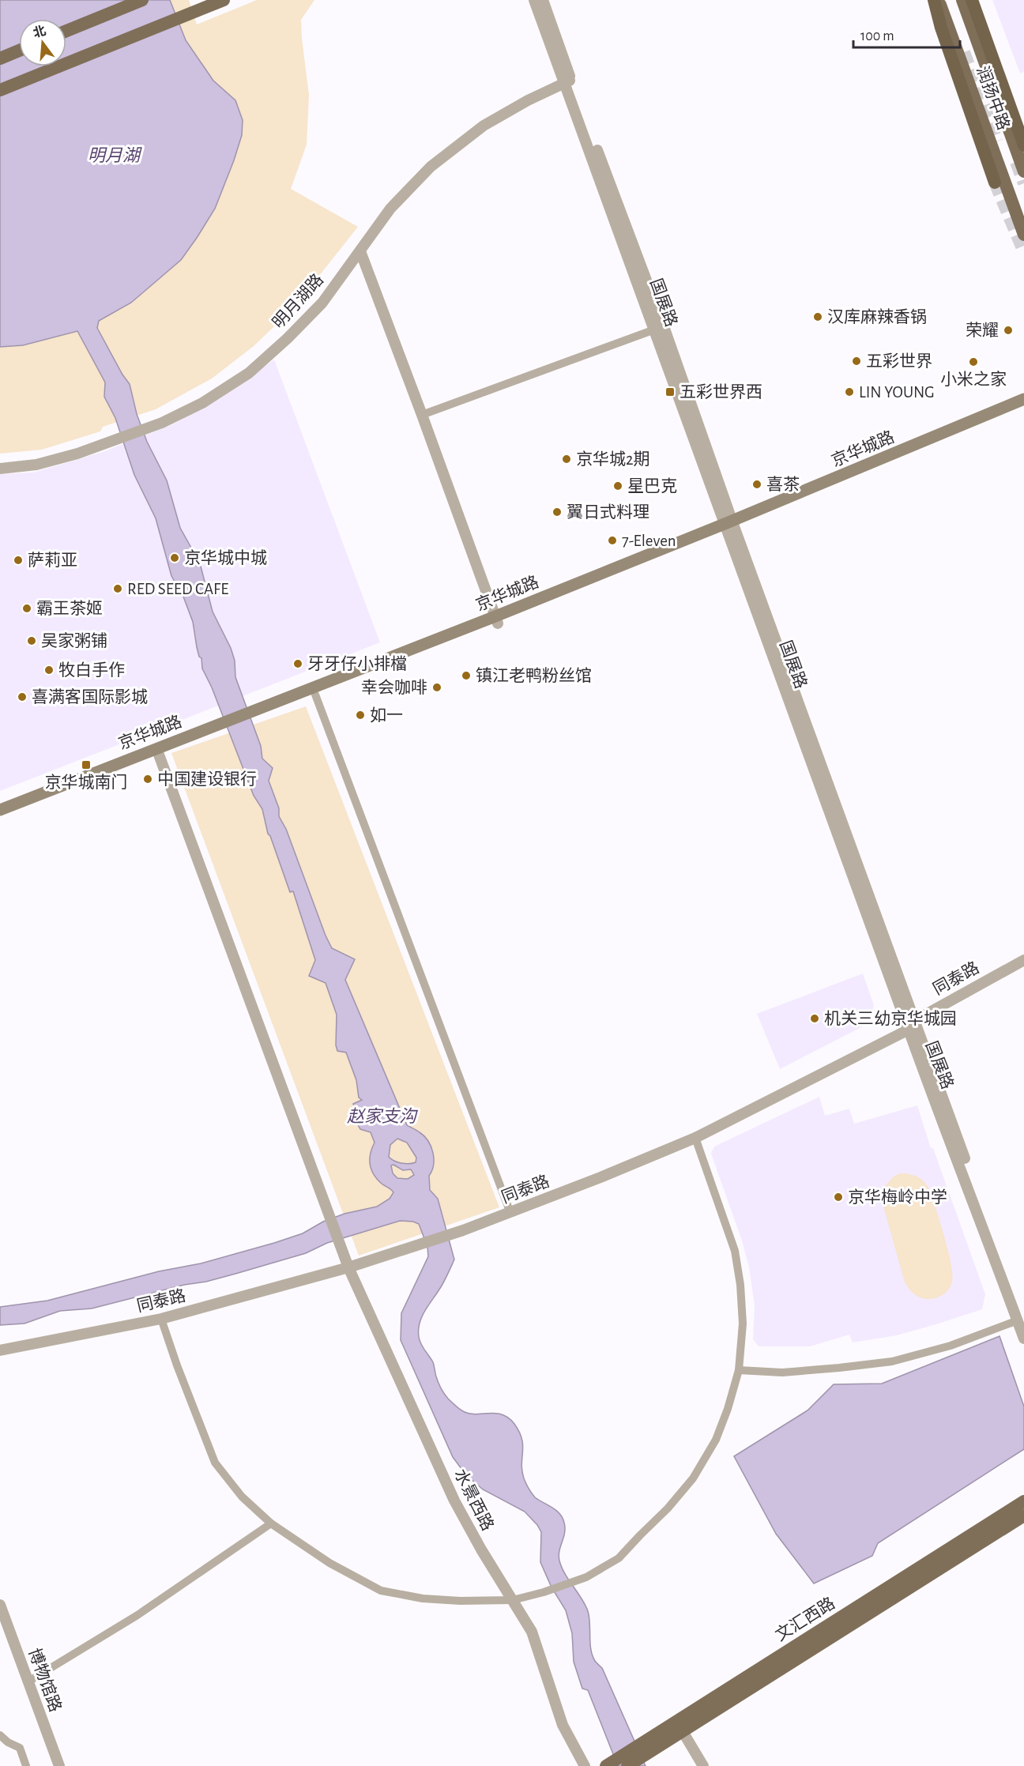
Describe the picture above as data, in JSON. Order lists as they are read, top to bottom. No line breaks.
{"streets":{"main road":["润扬中路","京华城路","文汇西路"],"street":["明月湖路","国展路","同泰路","水景西路","博物馆路"]},"crossings":[["明月湖路","国展路"],["国展路","京华城路"],["国展路","同泰路"],["京华城路","水景西路"],["同泰路","水景西路"]],"water":["明月湖","赵家支沟"],"places":{"other":["汉库麻辣香锅","荣耀","五彩世界","小米之家","LIN YOUNG","京华城2期","喜茶","星巴克","翼日式料理","7-Eleven","京华城中城","萨莉亚","RED SEED CAFE","霸王茶姬","吴家粥铺","牙牙仔小排檔","牧白手作","镇江老鸭粉丝馆","幸会咖啡","喜满客国际影城","如一","中国建设银行","机关三幼京华城园","京华梅岭中学"],"transit":["五彩世界西","京华城南门"]},"scale_bar":"100 m","north":"top"}
